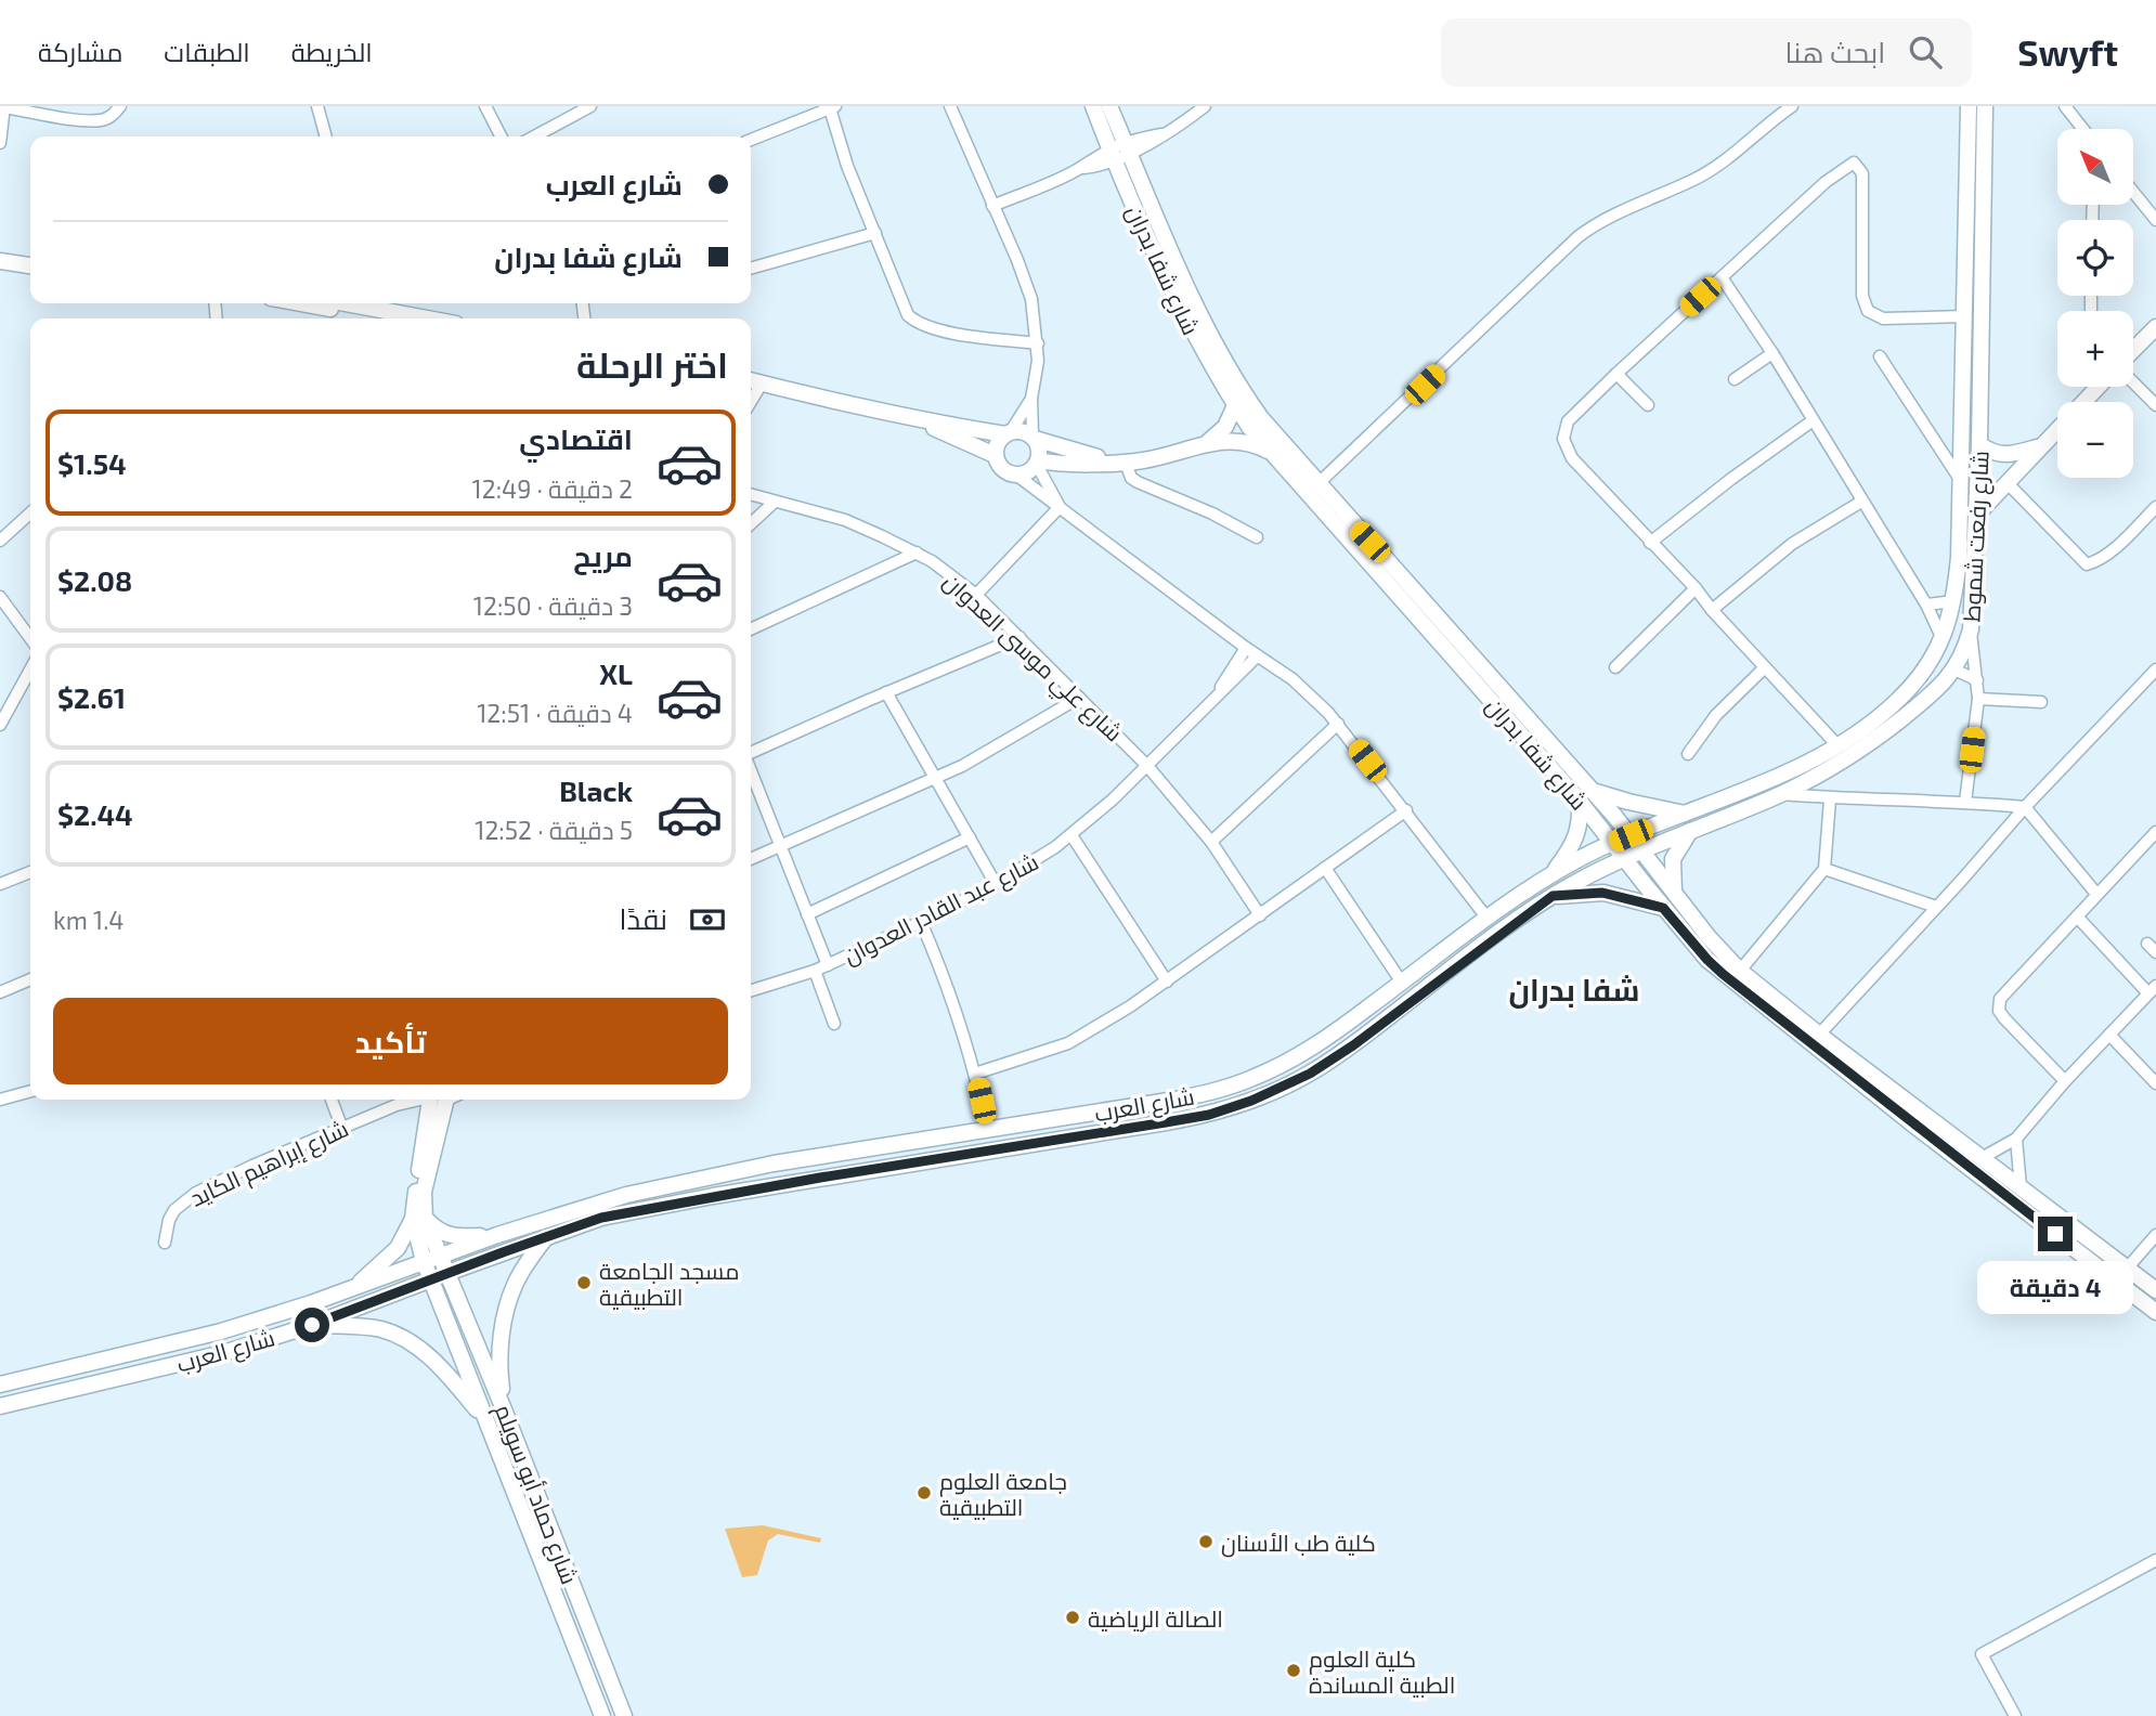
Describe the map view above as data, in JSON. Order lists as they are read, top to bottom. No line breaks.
{"streets":{"main road":["شارع شفا بدران","شارع رفعت شموط","شارع العرب","شارع حماد أبو سويلم"],"street":["شارع علي موسى العدوان","شارع عبد القادر العدوان","شارع إبراهيم الكايد"]},"crossings":[["شارع شفا بدران","شارع رفعت شموط"],["شارع شفا بدران","شارع العرب"],["شارع رفعت شموط","شارع العرب"],["شارع علي موسى العدوان","شارع عبد القادر العدوان"],["شارع العرب","شارع حماد أبو سويلم"]],"districts":["شفا بدران"],"places":["مسجد الجامعة التطبيقية","جامعة العلوم التطبيقية","كلية طب الأسنان","الصالة الرياضية","كلية العلوم الطبية المساندة"],"north":"top left","page":{"header":"Swyft","search":"ابحث هنا","nav":["الخريطة","الطبقات","مشاركة"],"map_buttons":["+","−"],"banner":["شارع العرب","شارع شفا بدران"],"heading":"اختر الرحلة","list":[{"name":"اقتصادي","note":"2 دقيقة · 12:49","value":"$1.54"},{"name":"مريح","note":"3 دقيقة · 12:50","value":"$2.08"},{"name":"XL","note":"4 دقيقة · 12:51","value":"$2.61"},{"name":"Black","note":"5 دقيقة · 12:52","value":"$2.44"}],"pay":["نقدًا","1.4 km"],"buttons":"تأكيد","bubble":"4 دقيقة"}}
